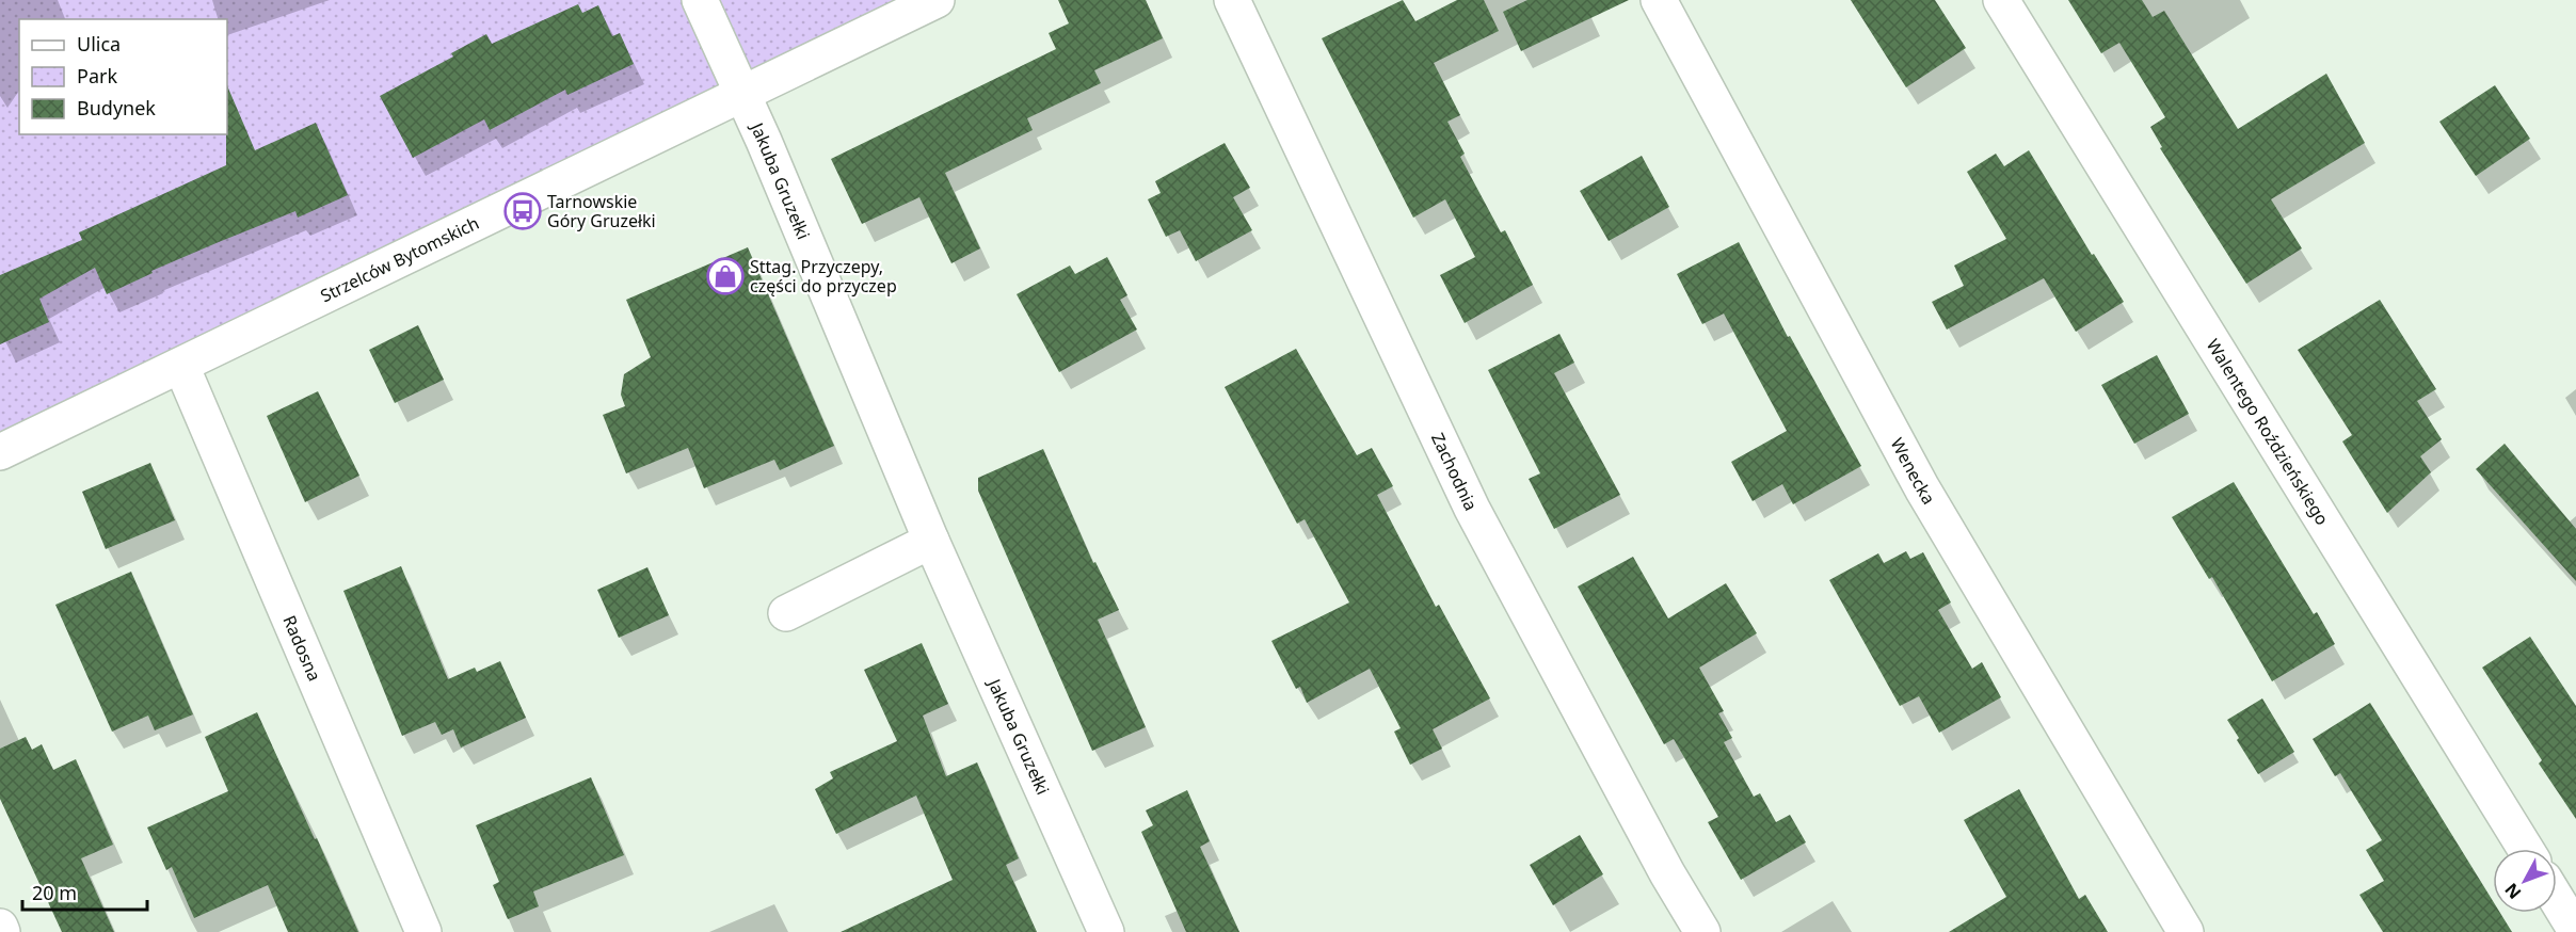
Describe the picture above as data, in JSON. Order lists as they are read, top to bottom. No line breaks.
{"streets":{"street":["Jakuba Gruzełki","Strzelców Bytomskich","Walentego Roździeńskiego","Wenecka","Zachodnia","Radosna"]},"crossings":[["Jakuba Gruzełki","Strzelców Bytomskich"],["Strzelców Bytomskich","Radosna"]],"places":{"bus stop":["Tarnowskie Góry Gruzełki"],"shop":["Sttag. Przyczepy, części do przyczep"]},"legend":["Ulica","Park","Budynek"],"scale_bar":"20 m","north":"bottom left"}
